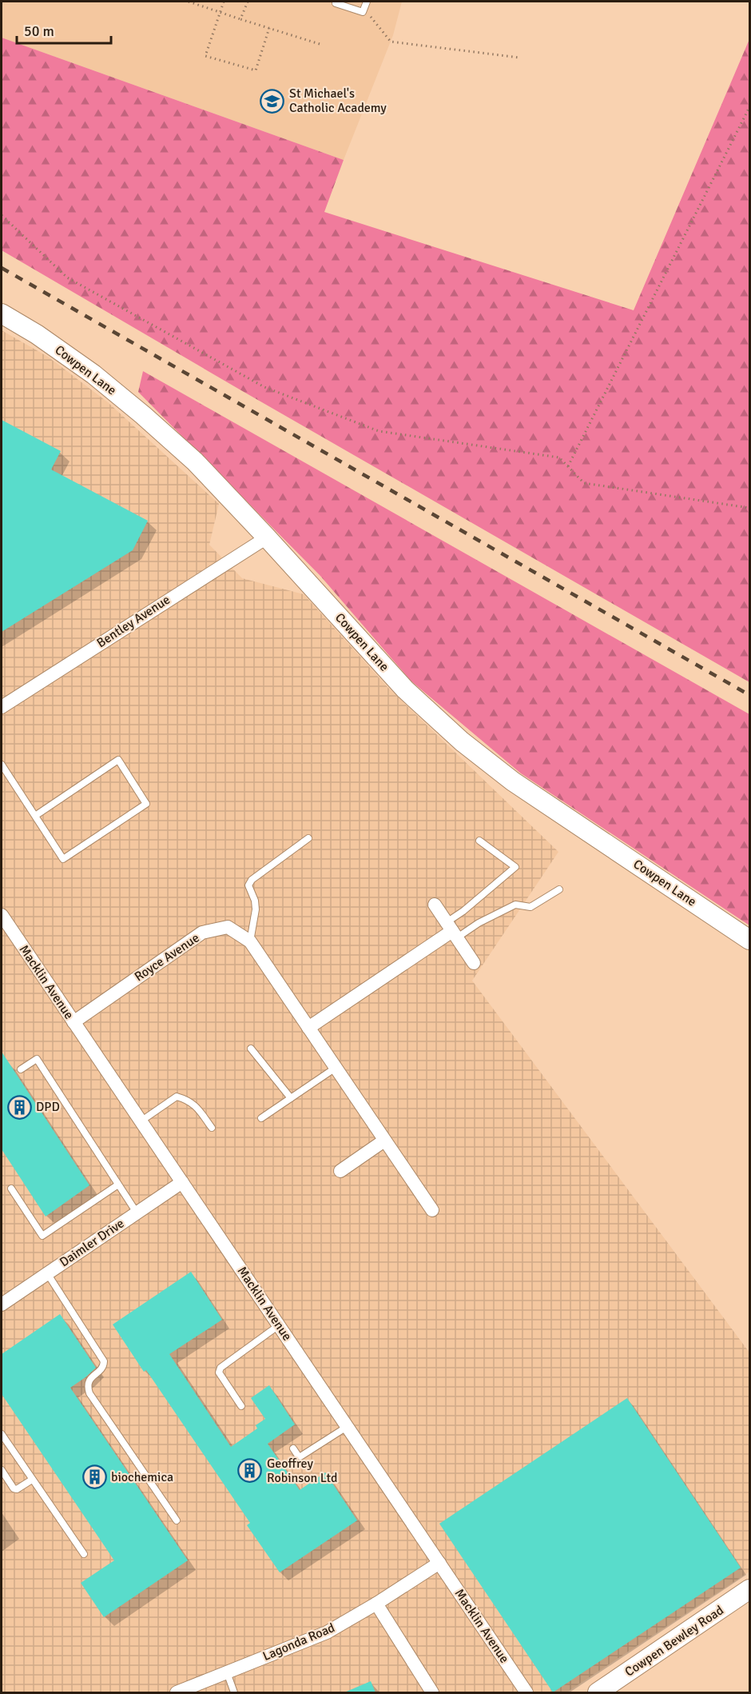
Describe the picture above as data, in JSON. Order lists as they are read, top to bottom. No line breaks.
{"streets":{"street":["Cowpen Lane","Bentley Avenue","Royce Avenue","Macklin Avenue","Daimler Drive","Cowpen Bewley Road","Lagonda Road"]},"crossings":[["Cowpen Lane","Bentley Avenue"],["Royce Avenue","Macklin Avenue"],["Macklin Avenue","Daimler Drive"],["Macklin Avenue","Lagonda Road"]],"places":{"school or university":["St Michael's Catholic Academy"],"building":["DPD","Geoffrey Robinson Ltd","biochemica"]},"scale_bar":"50 m"}
